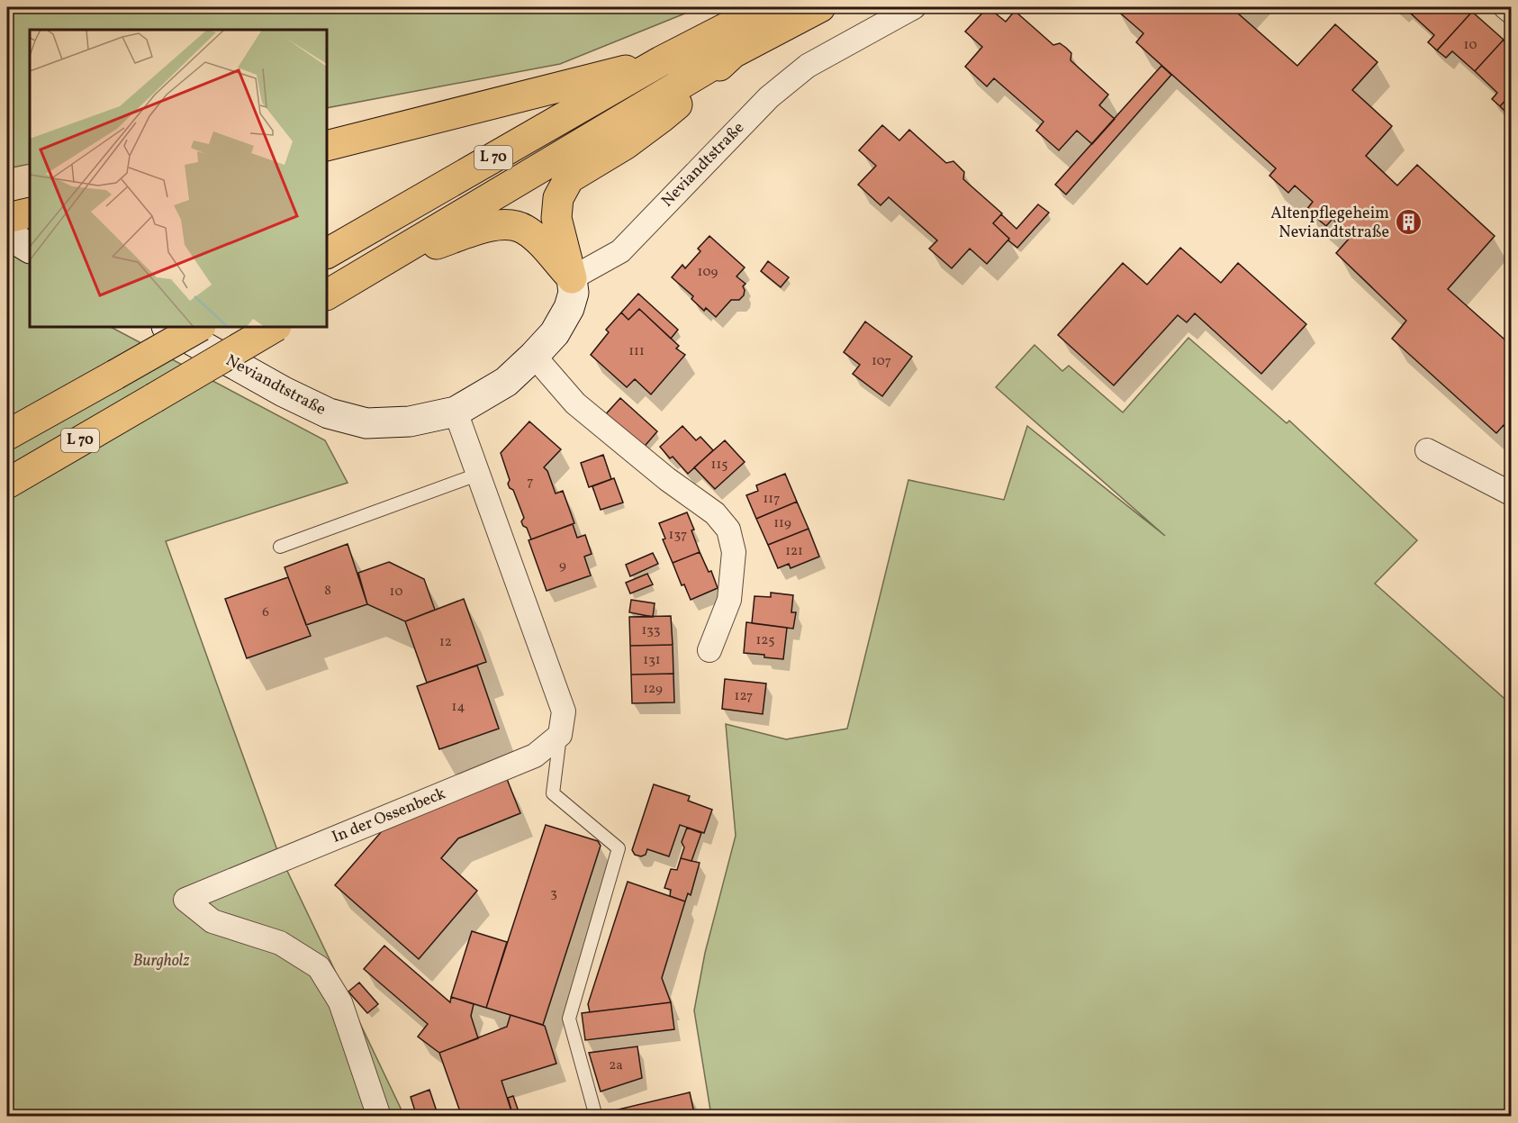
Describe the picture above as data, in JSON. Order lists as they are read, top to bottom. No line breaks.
{"streets":{"highway":["L 70"],"street":["Neviandtstraße","In der Ossenbeck"]},"parks":["Burgholz"],"places":{"building":["Altenpflegeheim Neviandtstraße"]},"house_numbers":["10","109","111","107","115","7","117","119","137","121","9","8","10","6","133","125","12","131","129","127","14","3","2a"]}
